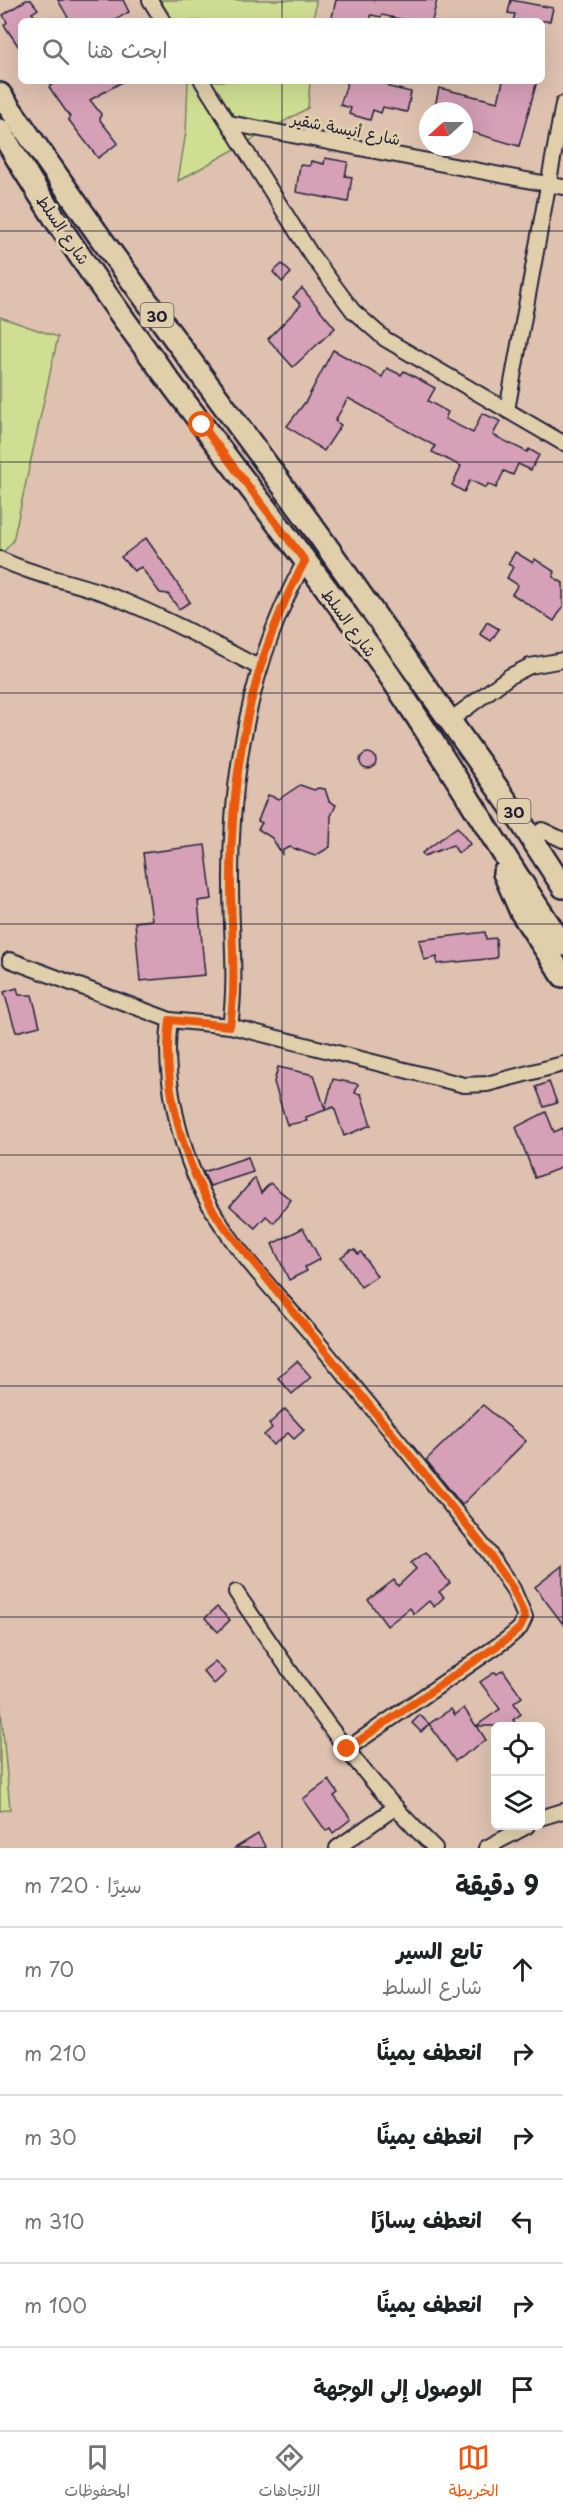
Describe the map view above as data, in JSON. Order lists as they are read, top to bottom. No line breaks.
{"streets":{"main road":["شارع السلط","30"],"street":["شارع أنيسة شقير"]},"north":"left","page":{"search":"ابحث هنا","heading":["9 دقيقة","سيرًا · 720 m"],"list":[["تابع السير","شارع السلط","70 m"],["انعطف يمينًا","210 m"],["انعطف يمينًا","30 m"],["انعطف يسارًا","310 m"],["انعطف يمينًا","100 m"],"الوصول إلى الوجهة"],"nav":["الخريطة","الاتجاهات","المحفوظات"]}}
